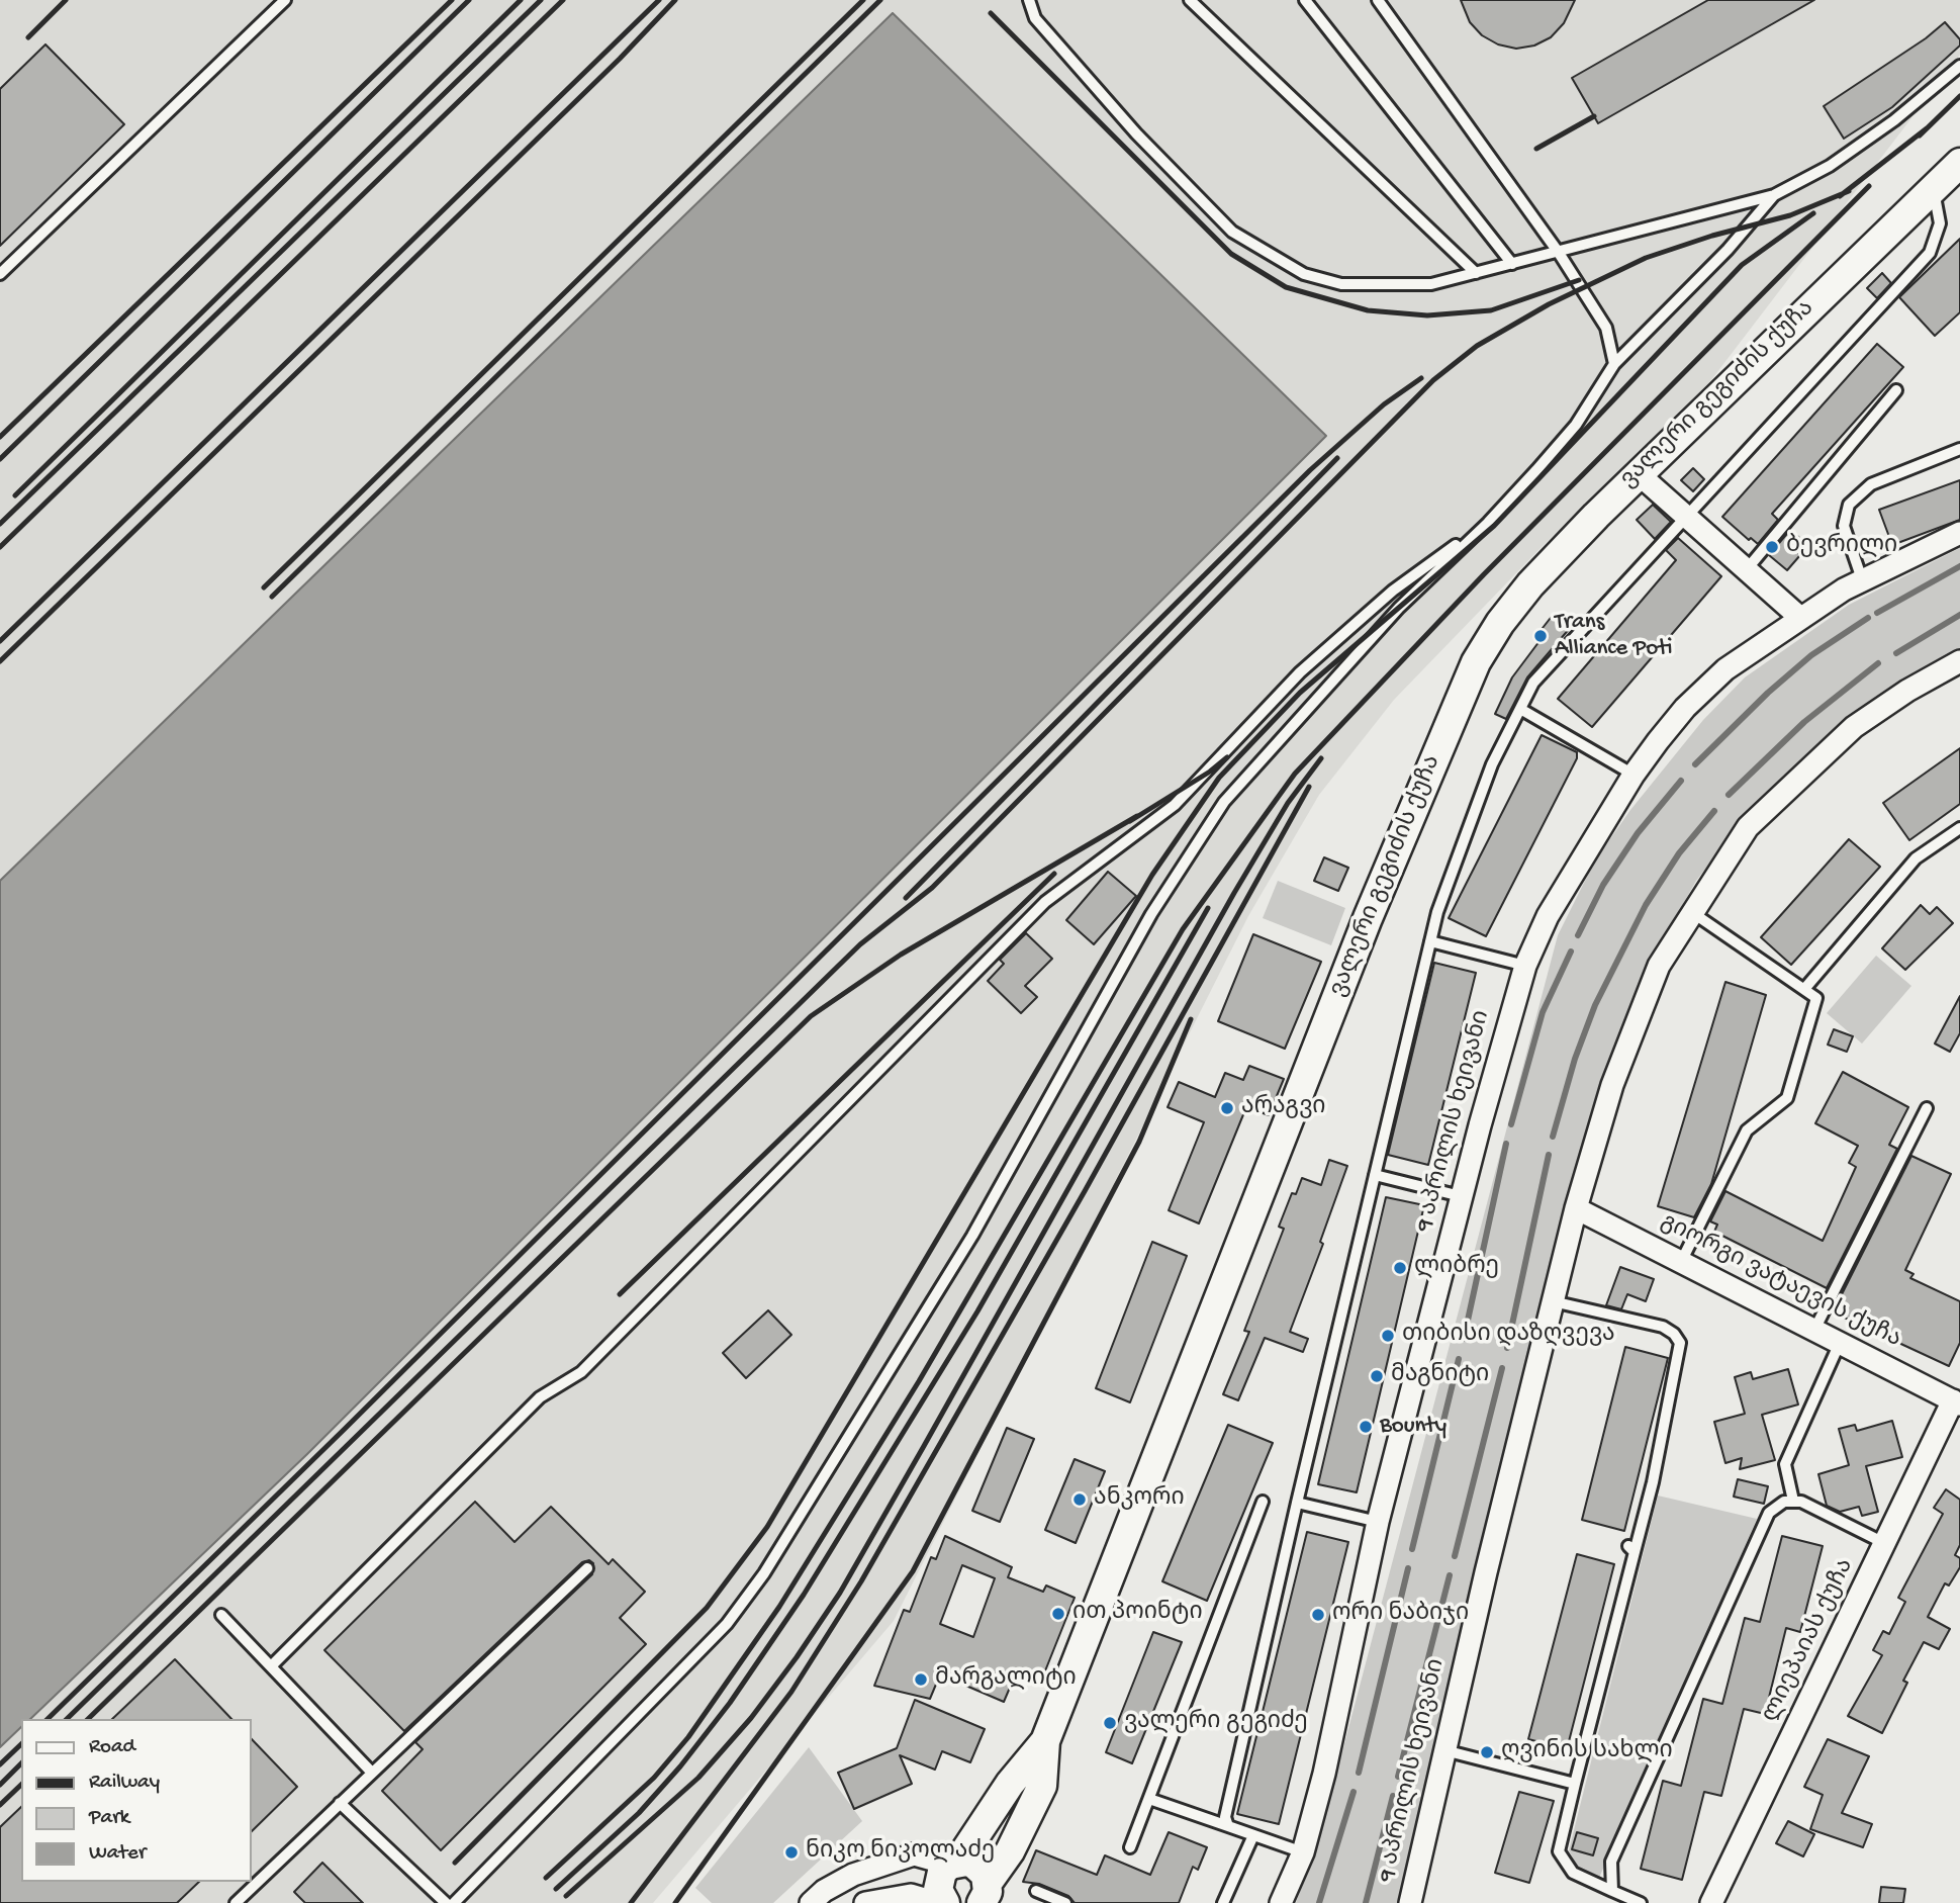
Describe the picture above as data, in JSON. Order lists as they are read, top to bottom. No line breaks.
{"streets":{"street":["ვალერი გეგიძის ქუჩა","9 აპრილის ხეივანი","გიორგი ვატაევის ქუჩა","ლიეპაიას ქუჩა"]},"crossings":[["9 აპრილის ხეივანი","გიორგი ვატაევის ქუჩა"],["გიორგი ვატაევის ქუჩა","ლიეპაიას ქუჩა"]],"places":["ბევრილი","Trans Alliance Poti","არაგვი","ლიბრე","თიბისი დაზღვევა","მაგნიტი","Bounty","ანკორი","ით პოინტი","ორი ნაბიჯი","მარგალიტი","ვალერი გეგიძე","ღვინის სახლი","ნიკო ნიკოლაძე"],"legend":["Road","Railway","Park","Water"]}
